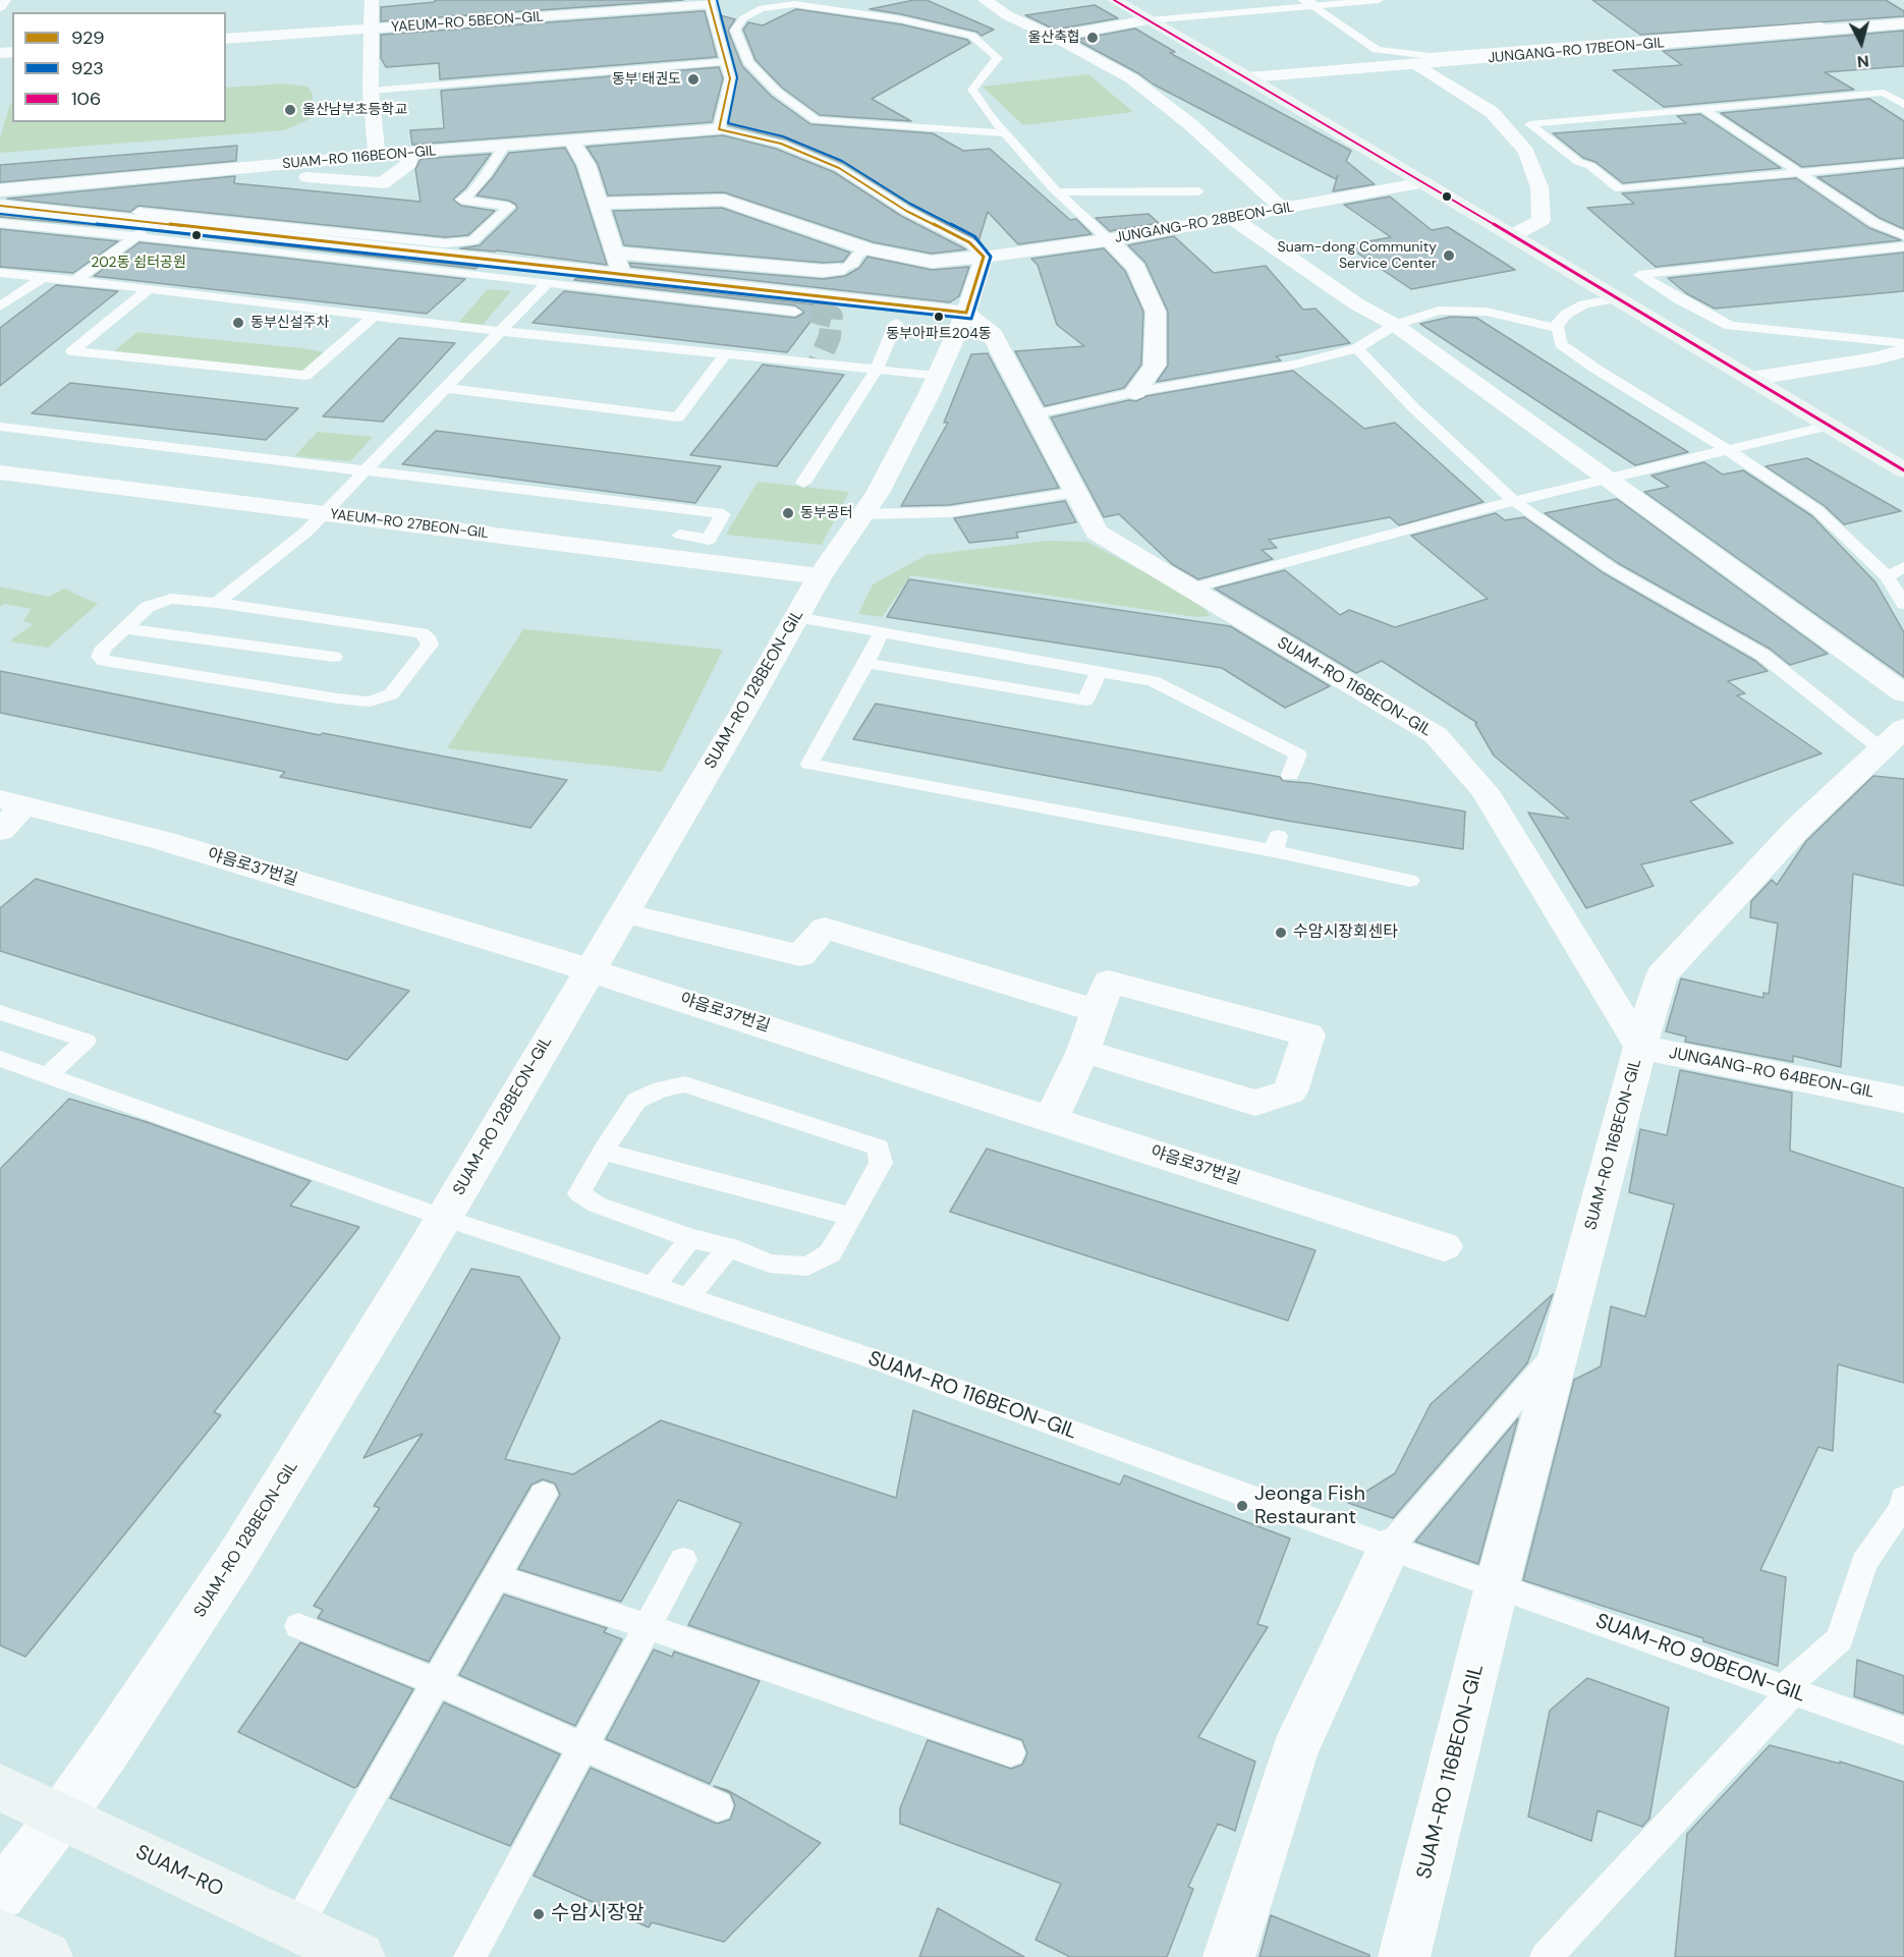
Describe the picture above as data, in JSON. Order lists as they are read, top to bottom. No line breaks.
{"streets":{"main road":["SUAM-RO"],"street":["YAEUM-RO 5BEON-GIL","JUNGANG-RO 17BEON-GIL","SUAM-RO 116BEON-GIL","JUNGANG-RO 28BEON-GIL","YAEUM-RO 27BEON-GIL","SUAM-RO 128BEON-GIL","야음로37번길","JUNGANG-RO 64BEON-GIL"],"lane":["SUAM-RO 90BEON-GIL"]},"crossings":[["SUAM-RO 116BEON-GIL","JUNGANG-RO 28BEON-GIL"],["SUAM-RO 116BEON-GIL","SUAM-RO 128BEON-GIL"],["SUAM-RO 116BEON-GIL","JUNGANG-RO 64BEON-GIL"],["SUAM-RO 116BEON-GIL","SUAM-RO 90BEON-GIL"],["JUNGANG-RO 28BEON-GIL","SUAM-RO 128BEON-GIL"],["YAEUM-RO 27BEON-GIL","SUAM-RO 128BEON-GIL"],["SUAM-RO 128BEON-GIL","야음로37번길"],["SUAM-RO 128BEON-GIL","SUAM-RO"]],"parks":["202동 쉼터공원"],"places":["울산축협","동부 태권도","울산남부초등학교","Suam-dong Community Service Center","동부아파트204동","동부신설주차","동부공터","수암시장회센타","Jeonga Fish Restaurant","수암시장앞"],"lines":["transit line 929","transit line 923","transit line 106"],"legend":["929","923","106"],"north":"bottom"}
